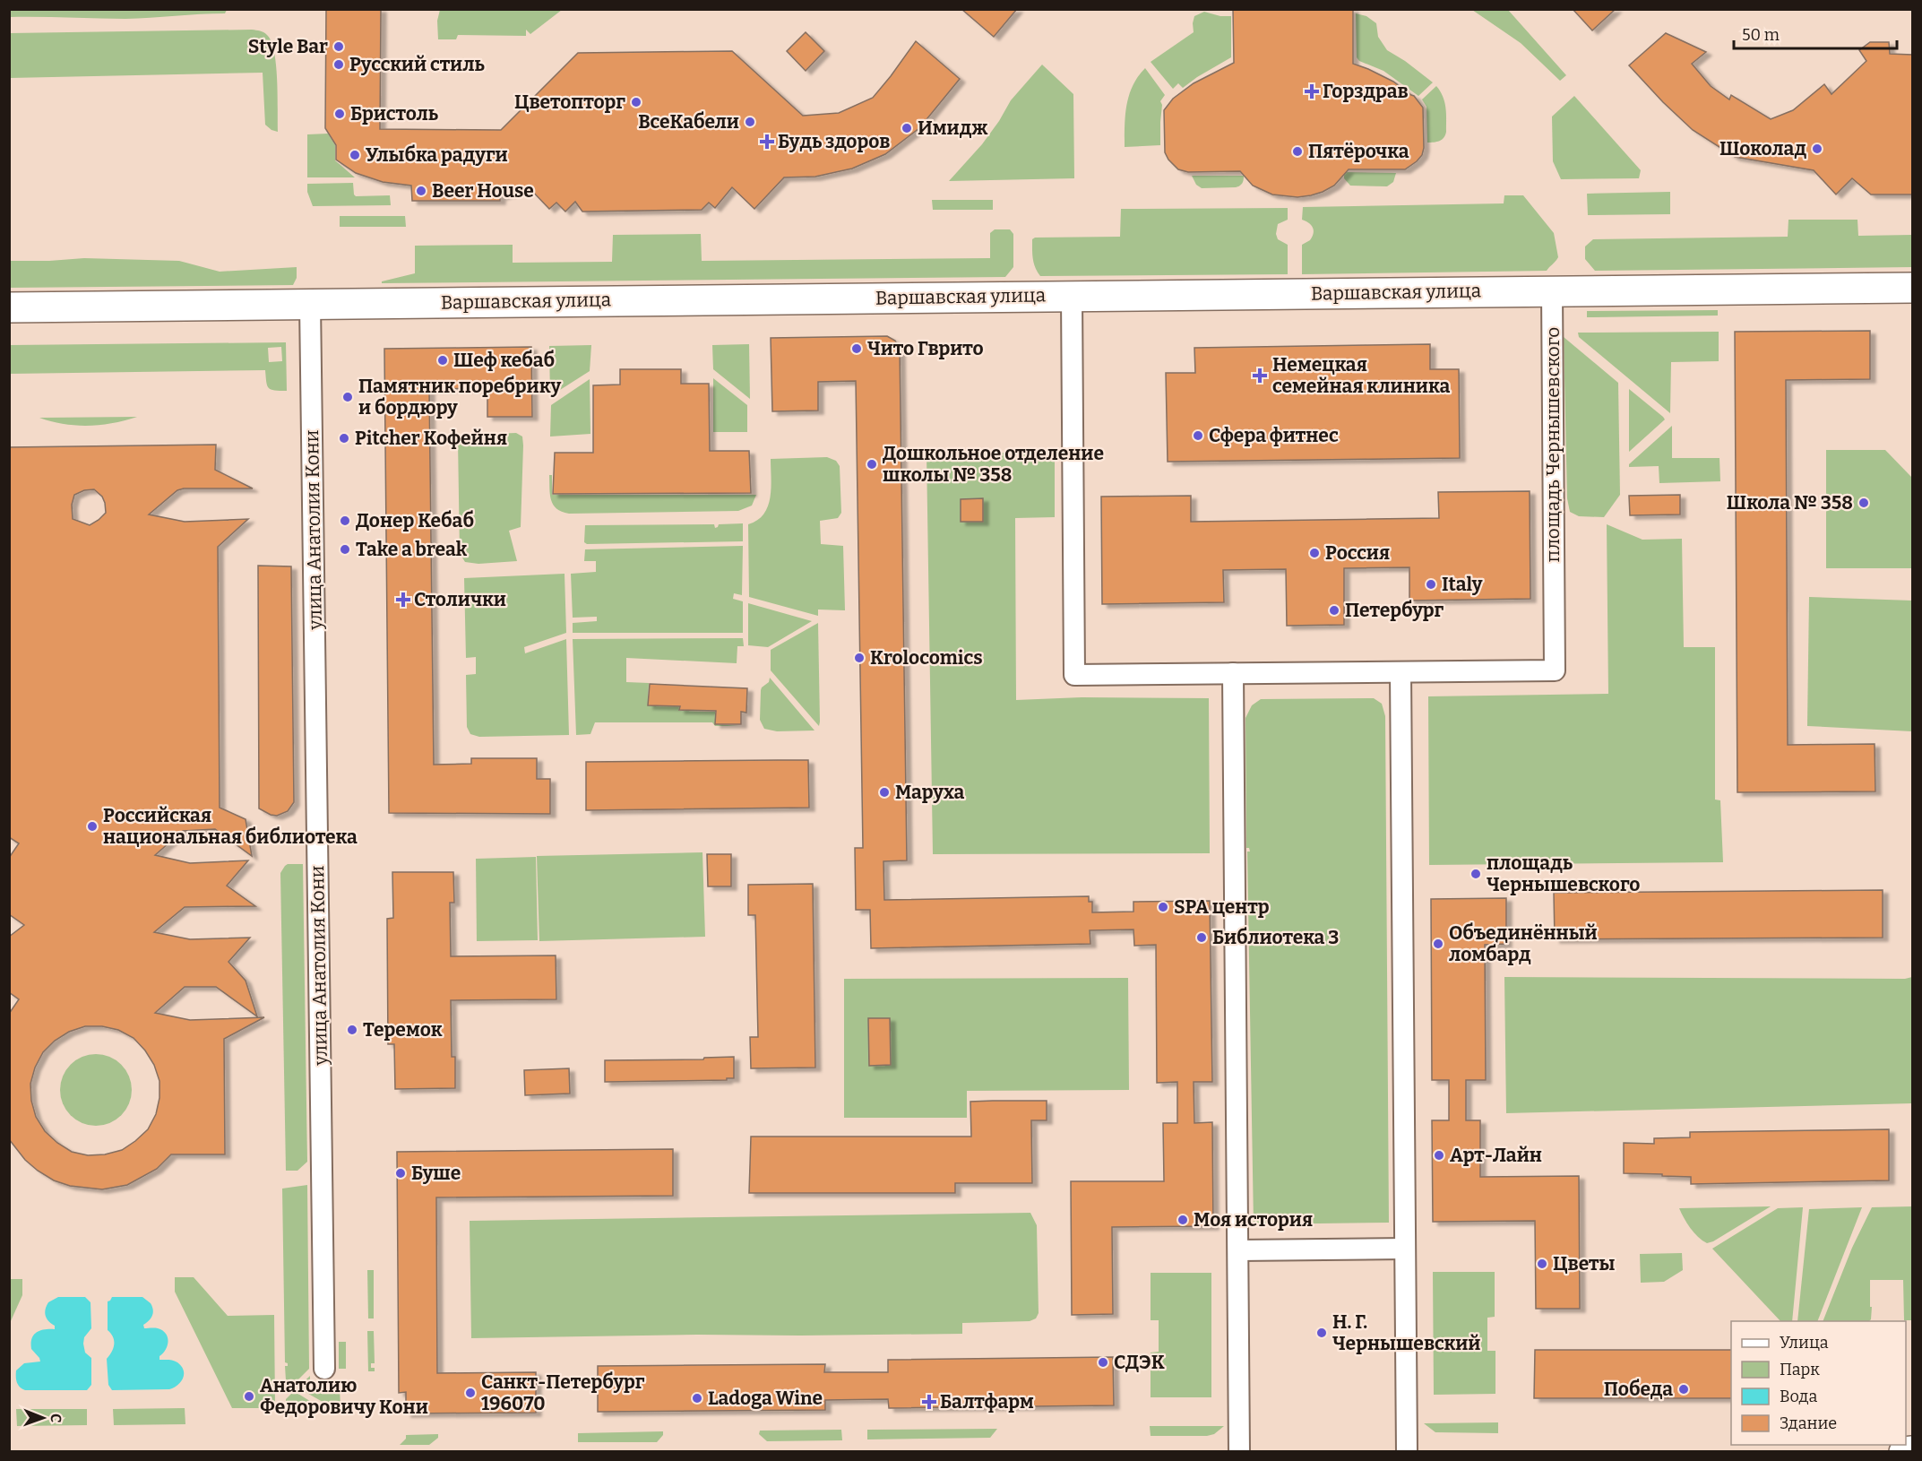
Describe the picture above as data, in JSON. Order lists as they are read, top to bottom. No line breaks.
{"streets":{"street":["Варшавская улица","площадь Чернышевского","улица Анатолия Кони"]},"crossings":[["Варшавская улица","площадь Чернышевского"],["Варшавская улица","улица Анатолия Кони"]],"places":{"other":["Style Bar","Русский стиль","Цветопторг","Бристоль","ВсеКабели","Имидж","Шоколад","Пятёрочка","Улыбка радуги","Beer House","Чито Гврито","Шеф кебаб","Памятник поребрику и бордюру","Сфера фитнес","Pitcher Кофейня","Дошкольное отделение школы № 358","Школа № 358","Донер Кебаб","Take a break","Россия","Italy","Петербург","Krolocomics","Маруха","Российская национальная библиотека","площадь Чернышевского","SPA центр","Библиотека 3","Объединённый ломбард","Теремок","Арт-Лайн","Буше","Моя история","Цветы","Н. Г. Чернышевский","СДЭК","Победа","Санкт-Петербург 196070","Анатолию Федоровичу Кони","Ladoga Wine"],"health":["Горздрав","Будь здоров","Немецкая семейная клиника","Столички","Балтфарм"]},"legend":["Улица","Парк","Вода","Здание"],"scale_bar":"50 m","north":"right"}
